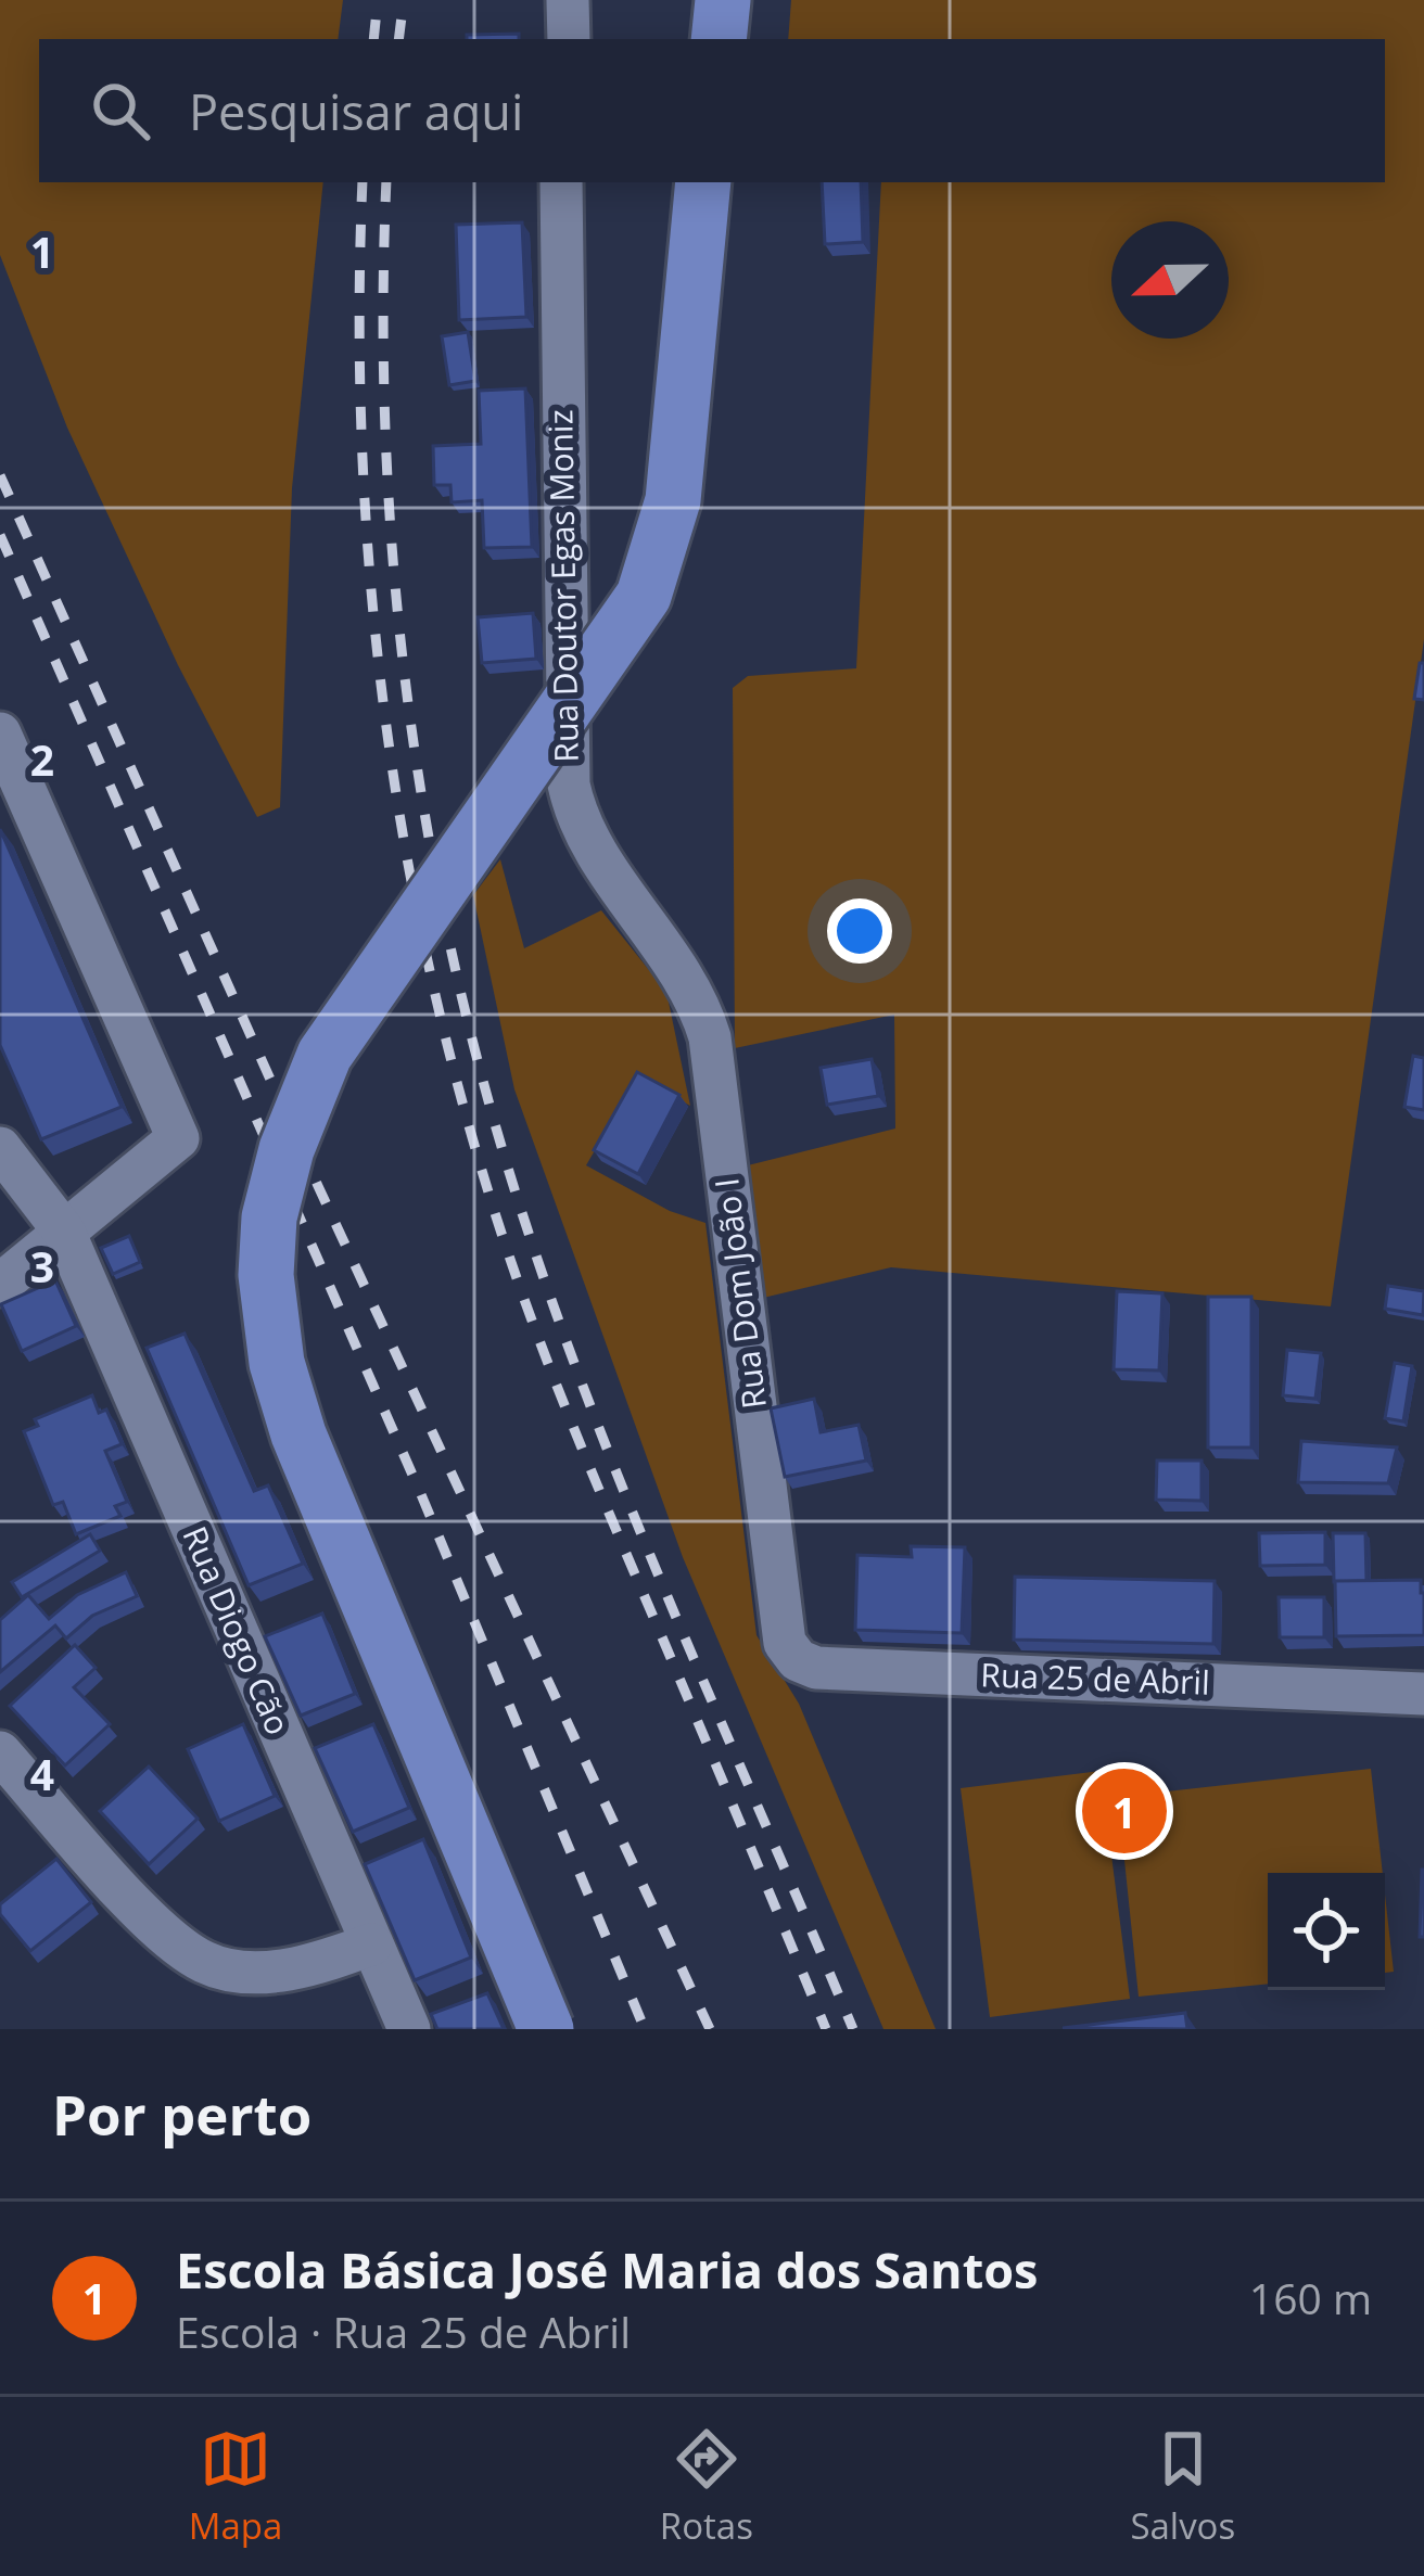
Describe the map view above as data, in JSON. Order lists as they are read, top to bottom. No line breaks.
{"streets":{"street":["Rua Doutor Egas Moniz","Rua Dom João I","Rua Diogo Cão","Rua 25 de Abril"]},"crossings":[["Rua Doutor Egas Moniz","Rua Dom João I"],["Rua Dom João I","Rua 25 de Abril"]],"north":"left","page":{"search":"Pesquisar aqui","pins":"1","heading":"Por perto","list":[{"mark":"1","name":"Escola Básica José Maria dos Santos","note":"Escola · Rua 25 de Abril","value":"160 m"}],"nav":["Mapa","Rotas","Salvos"]},"grid":{"rows":["1","2","3","4"]}}
